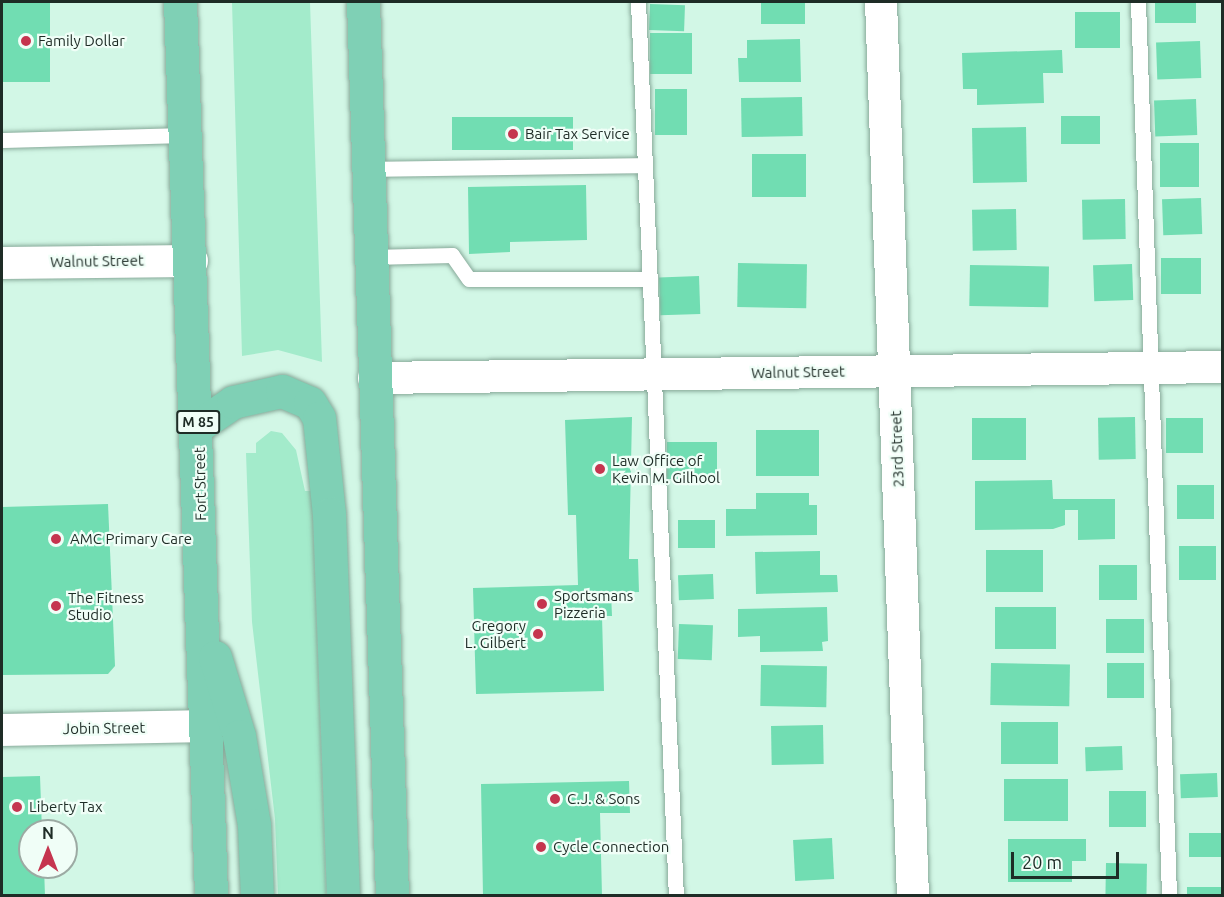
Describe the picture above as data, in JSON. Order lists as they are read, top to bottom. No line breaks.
{"streets":{"main road":["M 85","Fort Street"],"street":["Walnut Street","23rd Street","Jobin Street"]},"crossings":[["Walnut Street","23rd Street"],["Walnut Street","Fort Street"],["Fort Street","Jobin Street"]],"places":["Family Dollar","Bair Tax Service","Law Office of Kevin M. Gilhool","AMC Primary Care","Sportsmans Pizzeria","The Fitness Studio","Gregory L. Gilbert","C.J. & Sons","Liberty Tax","Cycle Connection"],"scale_bar":"20 m","north":"top"}
